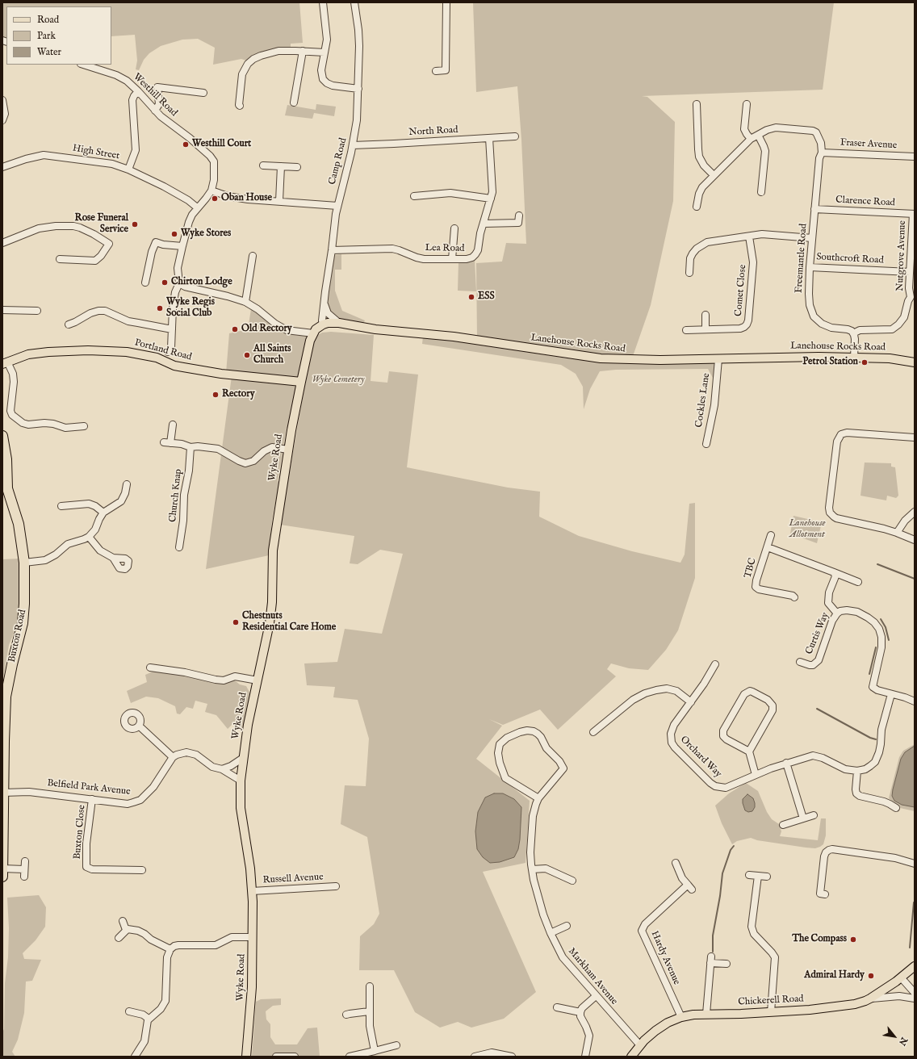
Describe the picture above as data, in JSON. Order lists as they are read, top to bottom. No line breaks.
{"streets":{"highway":["Buxton Road"],"main road":["Lanehouse Rocks Road","Portland Road","Wyke Road","Chickerell Road"],"street":["Westhill Road","North Road","Fraser Avenue","High Street","Camp Road","Clarence Road","Lea Road","Nutgrove Avenue","Freemantle Road","Southcroft Road","Comet Close","Cockles Lane","Church Knap","TBC","Curtis Way","Orchard Way","Belfield Park Avenue","Buxton Close","Russell Avenue","Hardy Avenue","Markham Avenue"]},"crossings":[["North Road","Camp Road"],["Fraser Avenue","Freemantle Road"],["Camp Road","Lea Road"],["Camp Road","Lanehouse Rocks Road"],["Clarence Road","Nutgrove Avenue"],["Clarence Road","Freemantle Road"],["Nutgrove Avenue","Freemantle Road"],["Nutgrove Avenue","Southcroft Road"],["Freemantle Road","Southcroft Road"],["Lanehouse Rocks Road","Cockles Lane"],["Portland Road","Wyke Road"],["Wyke Road","Russell Avenue"],["Buxton Road","Belfield Park Avenue"],["Belfield Park Avenue","Buxton Close"],["Hardy Avenue","Chickerell Road"],["Markham Avenue","Chickerell Road"]],"parks":["Wyke Cemetery","Lanehouse Allotment"],"places":["Westhill Court","Oban House","Rose Funeral Service","Wyke Stores","Chirton Lodge","ESS","Wyke Regis Social Club","Old Rectory","All Saints Church","Petrol Station","Rectory","Chestnuts Residential Care Home","The Compass","Admiral Hardy"],"legend":["Road","Park","Water"],"north":"bottom right"}
